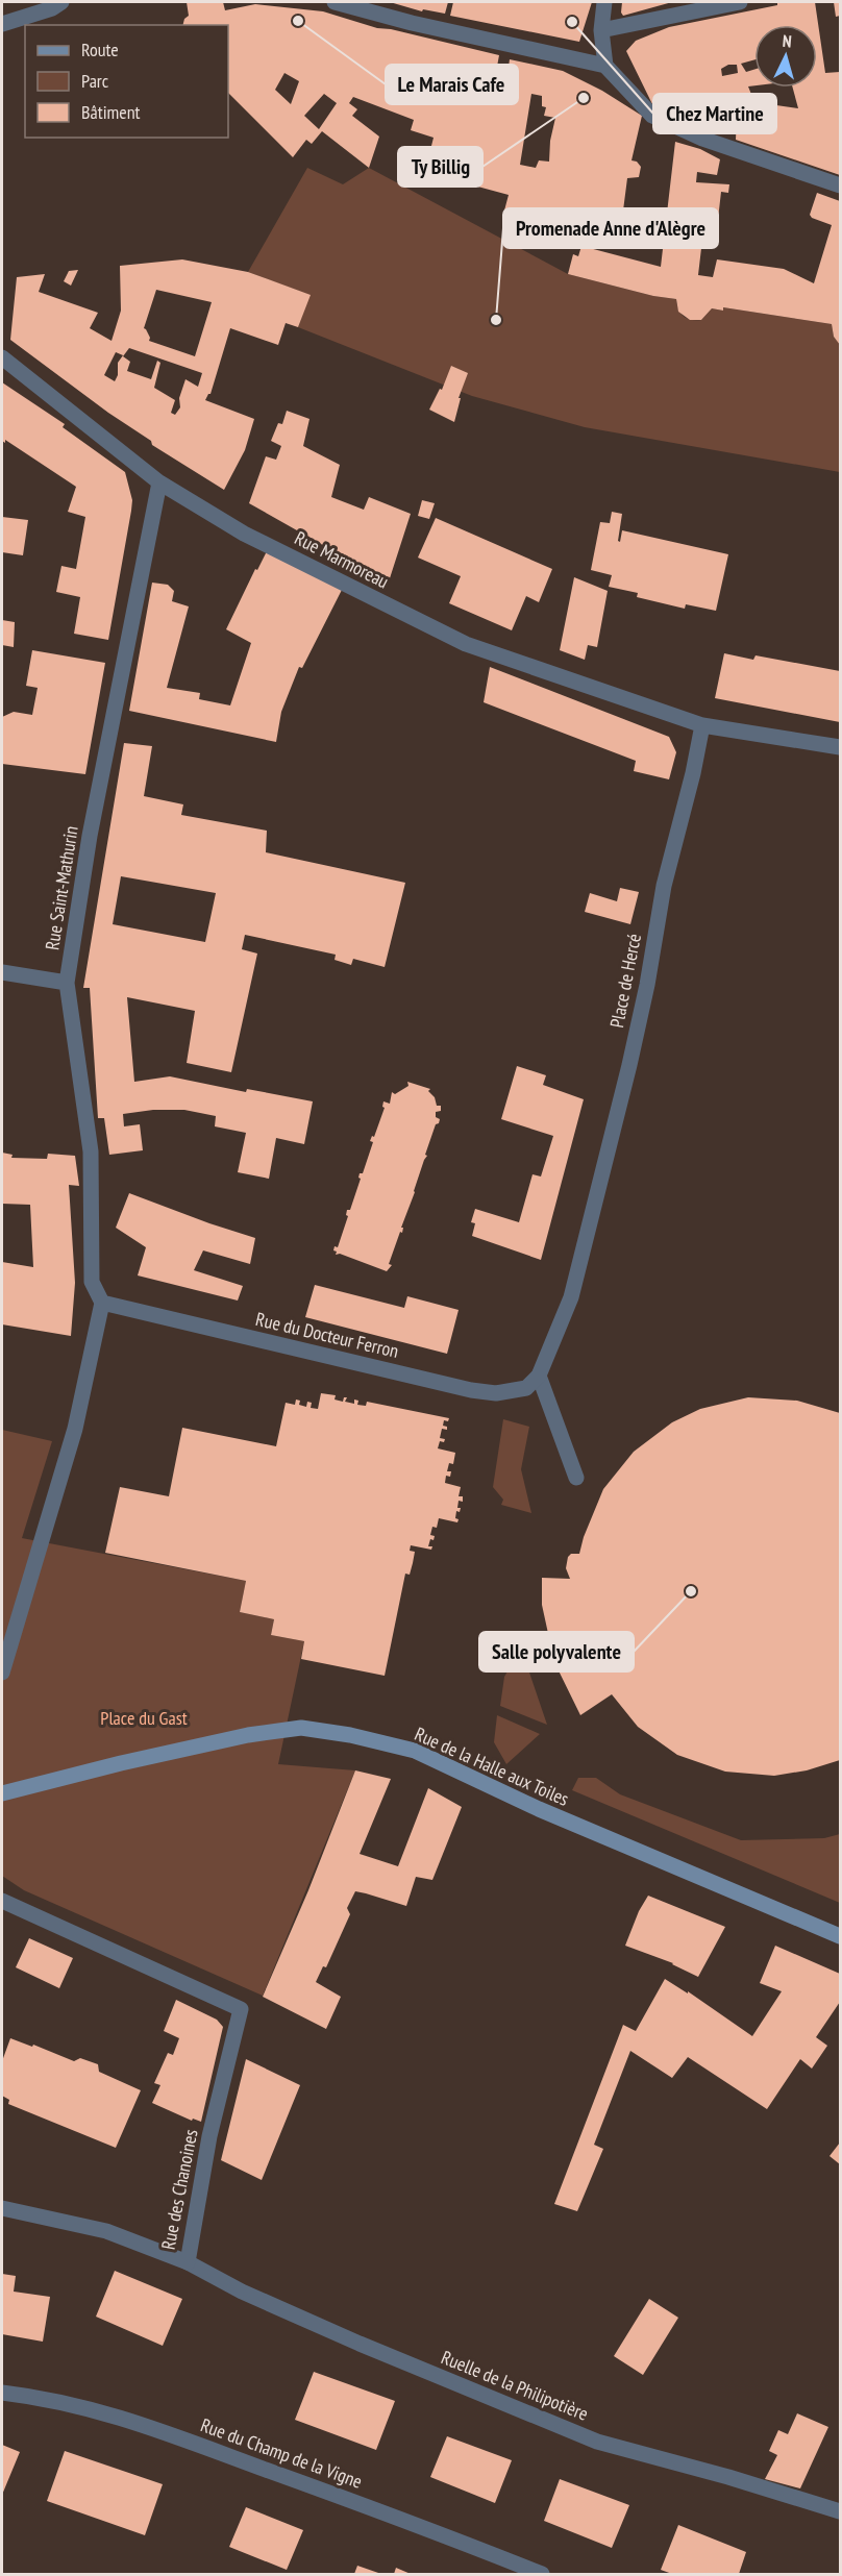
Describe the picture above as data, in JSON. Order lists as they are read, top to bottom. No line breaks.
{"streets":{"street":["Rue Marmoreau","Rue Saint-Mathurin","Place de Hercé","Rue du Docteur Ferron","Rue de la Halle aux Toiles","Rue des Chanoines","Ruelle de la Philipotière","Rue du Champ de la Vigne"]},"crossings":[["Rue Marmoreau","Rue Saint-Mathurin"],["Rue Marmoreau","Place de Hercé"],["Rue Saint-Mathurin","Rue du Docteur Ferron"],["Place de Hercé","Rue du Docteur Ferron"],["Rue des Chanoines","Ruelle de la Philipotière"]],"parks":["Place du Gast"],"places":["Le Marais Cafe","Chez Martine","Ty Billig","Promenade Anne d'Alègre","Salle polyvalente"],"legend":["Route","Parc","Bâtiment"],"north":"top"}
